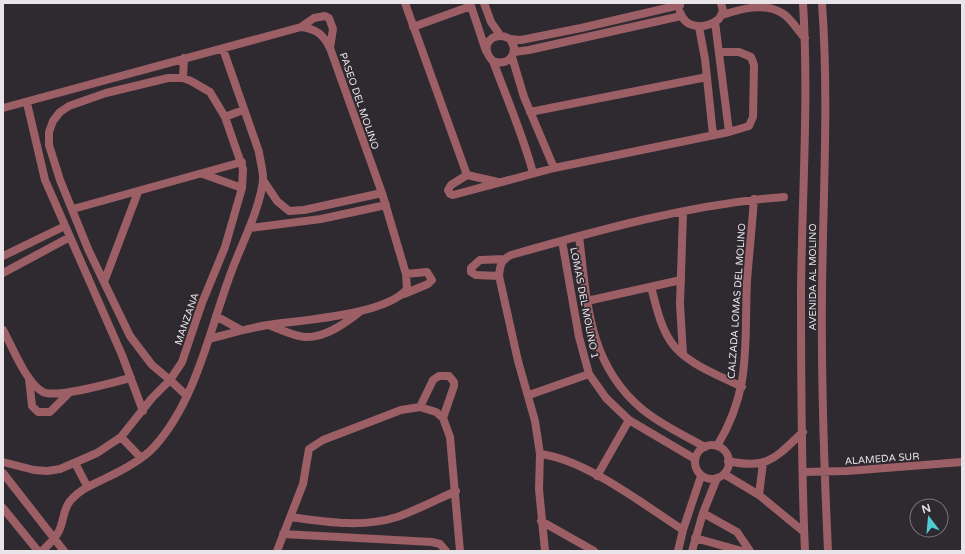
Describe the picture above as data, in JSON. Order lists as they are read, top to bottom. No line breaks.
{"streets":{"street":["PASEO DEL MOLINO","AVENIDA AL MOLINO","CALZADA LOMAS DEL MOLINO","LOMAS DEL MOLINO 1","MANZANA","ALAMEDA SUR"]},"crossings":[["AVENIDA AL MOLINO","ALAMEDA SUR"],["CALZADA LOMAS DEL MOLINO","LOMAS DEL MOLINO 1"]],"north":"top"}
